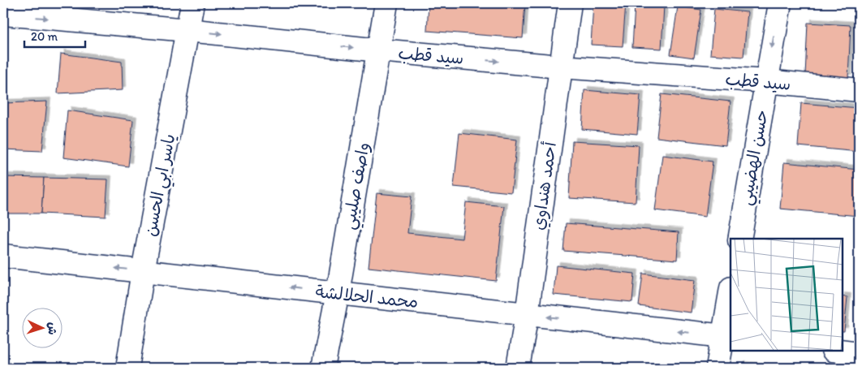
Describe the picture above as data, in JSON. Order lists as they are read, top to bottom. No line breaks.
{"streets":{"street":["سيد قطب","حسن الهضيبي","ياسر ابي الحسن","واصف صليبي","أحمد هنداوي","محمد الحلالشة"]},"crossings":[["سيد قطب","حسن الهضيبي"],["سيد قطب","ياسر ابي الحسن"],["سيد قطب","واصف صليبي"],["سيد قطب","أحمد هنداوي"],["ياسر ابي الحسن","محمد الحلالشة"],["واصف صليبي","محمد الحلالشة"],["أحمد هنداوي","محمد الحلالشة"]],"one_way":["سيد قطب","محمد الحلالشة"],"scale_bar":"20 m","north":"right"}
